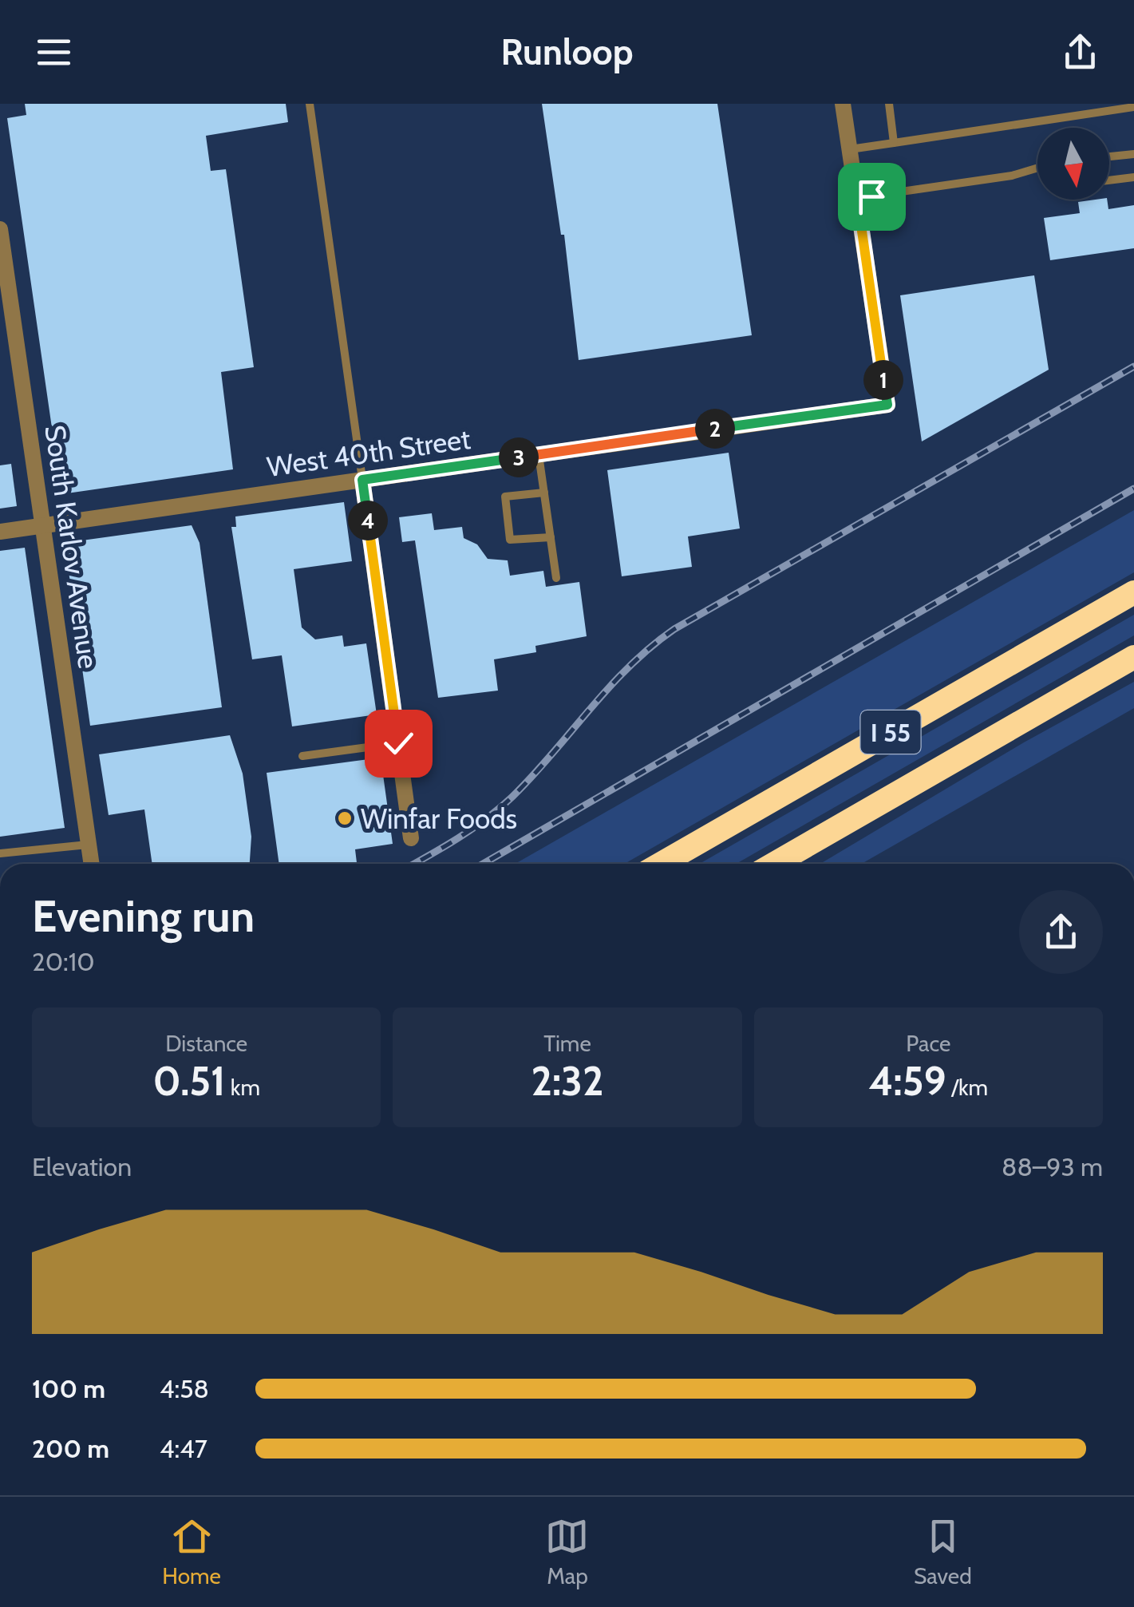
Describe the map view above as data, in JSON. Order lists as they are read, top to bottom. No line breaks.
{"streets":{"highway":["I 55"],"street":["West 40th Street","South Karlov Avenue"]},"crossings":[["West 40th Street","South Karlov Avenue"]],"places":["Winfar Foods"],"north":"bottom","page":{"header":"Runloop","pins":["1","2","3","4"],"heading":["Evening run","20:10"],"stats":[["Distance","0.51 km"],["Time","2:32"],["Pace","4:59 /km"]],"chart":["Elevation","88–93 m"],"list":[{"name":"100 m","note":"4:58"},{"name":"200 m","note":"4:47"}],"tabs":["Home","Map","Saved"]}}
